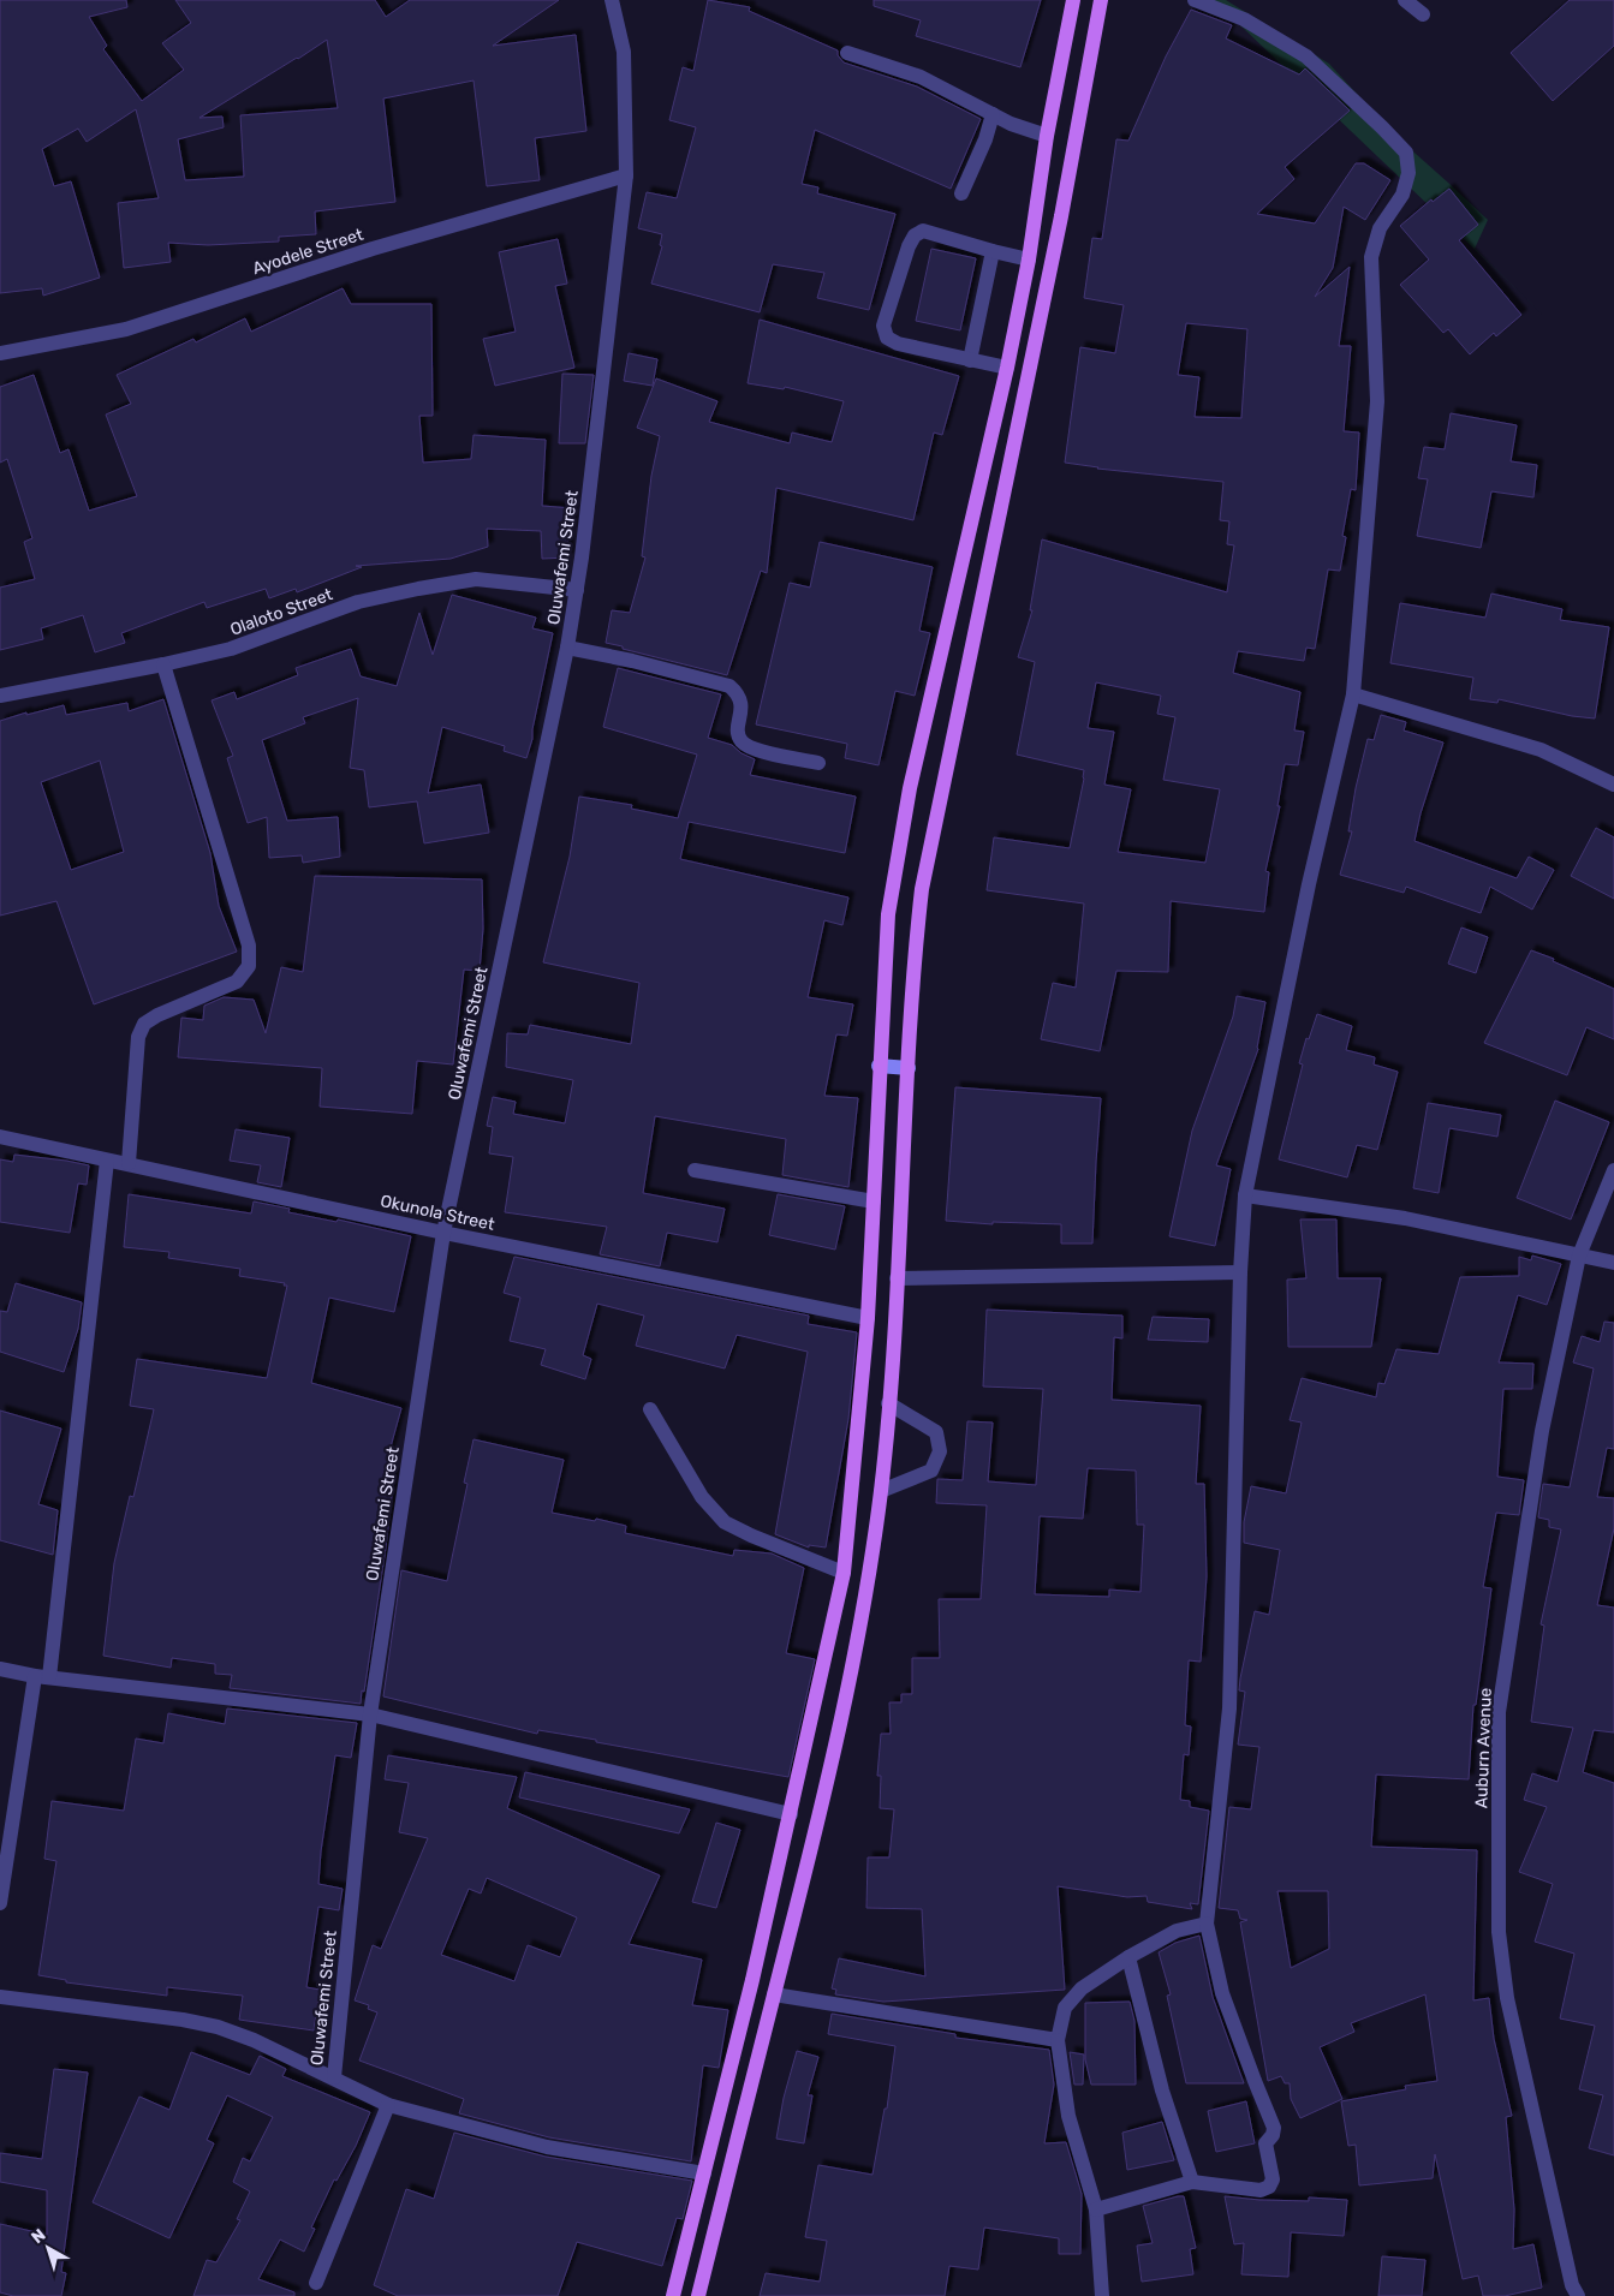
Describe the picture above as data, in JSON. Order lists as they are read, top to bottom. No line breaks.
{"streets":{"street":["Ayodele Street","Oluwafemi Street","Olaloto Street","Okunola Street","Auburn Avenue"]},"crossings":[["Ayodele Street","Oluwafemi Street"],["Oluwafemi Street","Olaloto Street"],["Oluwafemi Street","Okunola Street"]],"north":"top left"}
